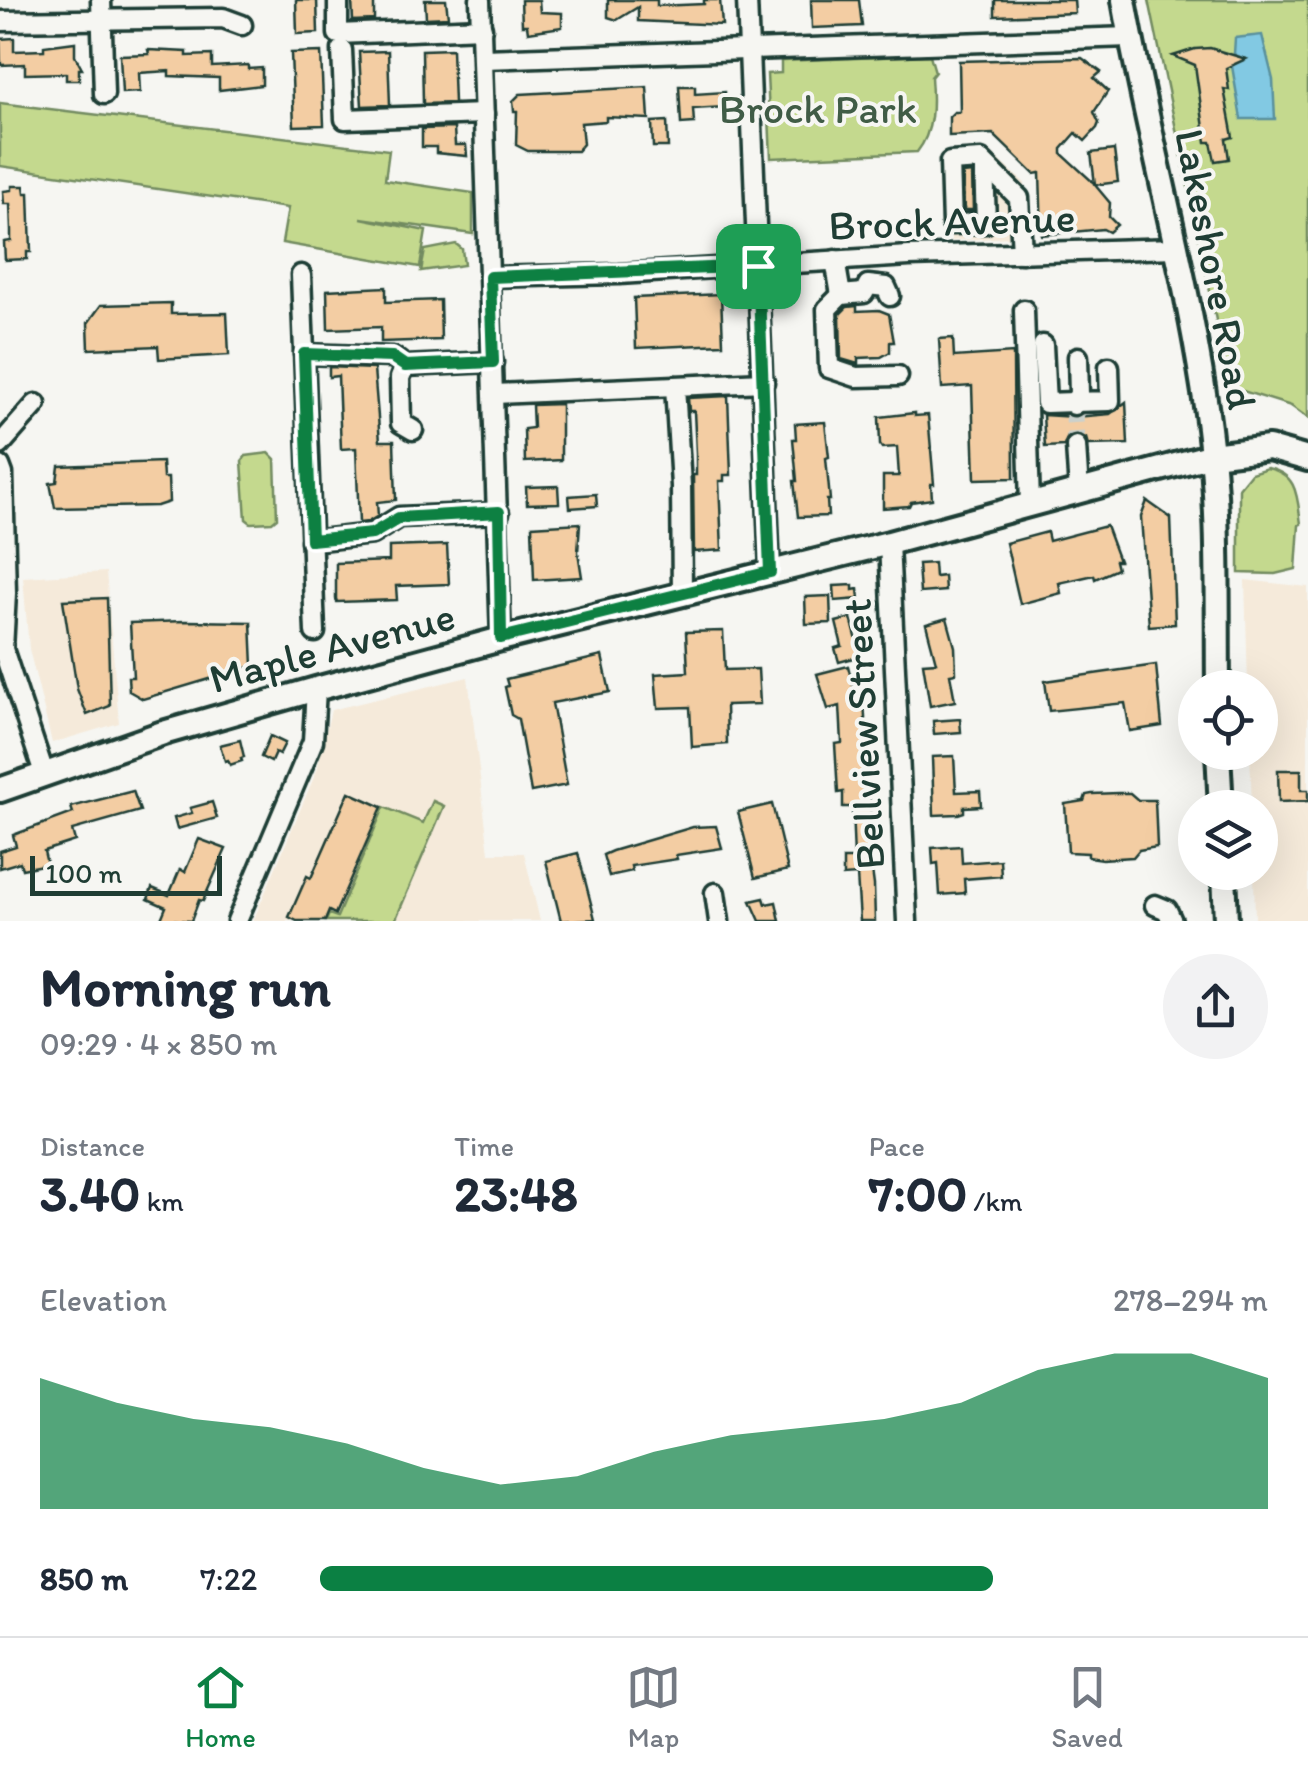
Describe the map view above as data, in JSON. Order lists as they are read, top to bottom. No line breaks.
{"streets":{"main road":["Lakeshore Road","Maple Avenue"],"street":["Brock Avenue","Bellview Street"]},"crossings":[["Brock Avenue","Lakeshore Road"],["Lakeshore Road","Maple Avenue"],["Maple Avenue","Bellview Street"]],"parks":["Brock Park"],"scale_bar":"100 m","page":{"scale":"100 m","heading":["Morning run","09:29 · 4 × 850 m"],"stats":[["Distance","3.40 km"],["Time","23:48"],["Pace","7:00 /km"]],"chart":["Elevation","278–294 m"],"list":[{"name":"850 m","note":"7:22"}],"tabs":["Home","Map","Saved"]}}
